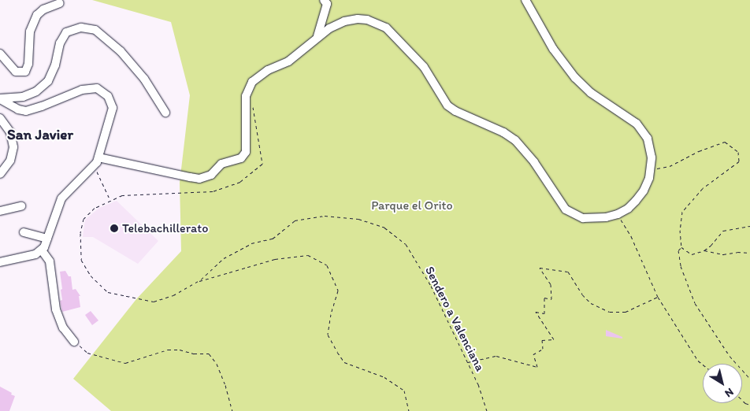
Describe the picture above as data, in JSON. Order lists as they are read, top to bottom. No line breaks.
{"streets":{"path":["Sendero a Valenciana"]},"districts":["San Javier"],"parks":["Parque el Orito"],"places":["Telebachillerato"],"north":"bottom right"}
